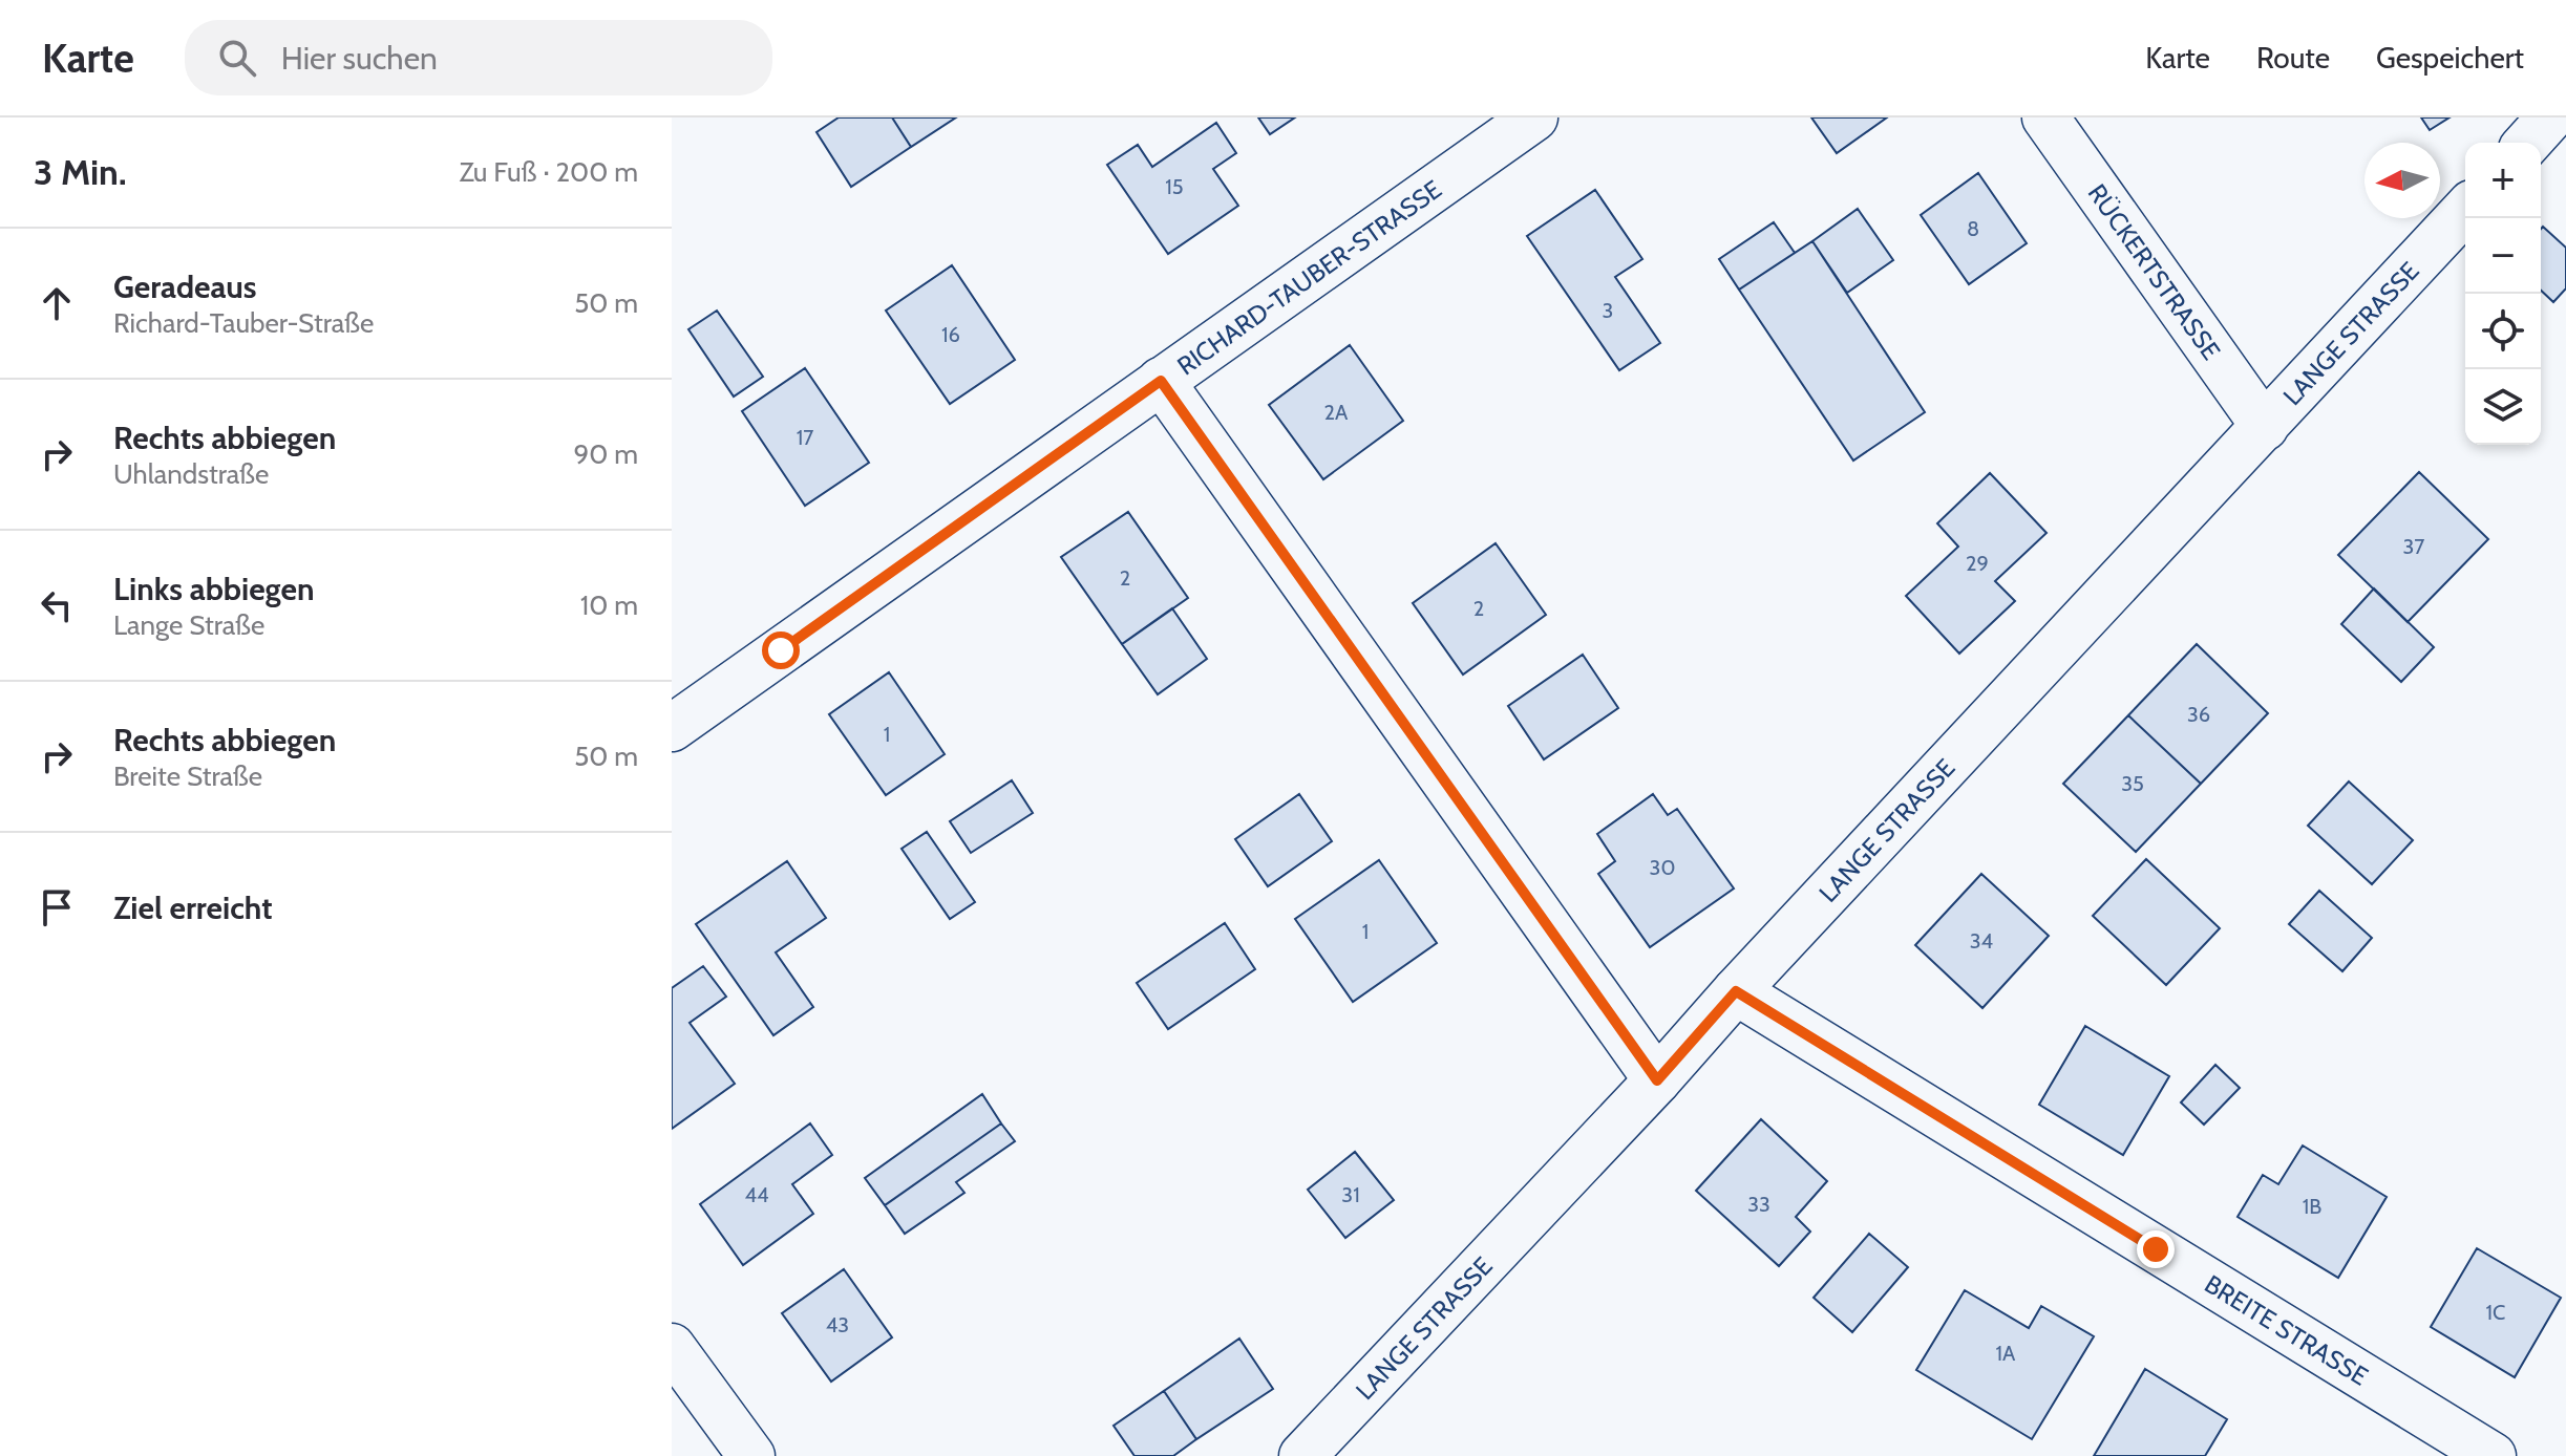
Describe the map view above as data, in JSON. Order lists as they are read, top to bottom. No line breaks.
{"streets":{"street":["RÜCKERTSTRASSE","RICHARD-TAUBER-STRASSE","LANGE STRASSE","BREITE STRASSE"]},"crossings":[["RÜCKERTSTRASSE","LANGE STRASSE"],["LANGE STRASSE","BREITE STRASSE"]],"house_numbers":["15","8","3","16","2A","17","37","29","2","2","36","1","35","30","1","34","44","31","33","1B","1C","43","1A"],"north":"left","page":{"header":"Karte","search":"Hier suchen","nav":["Karte","Route","Gespeichert"],"heading":["3 Min.","Zu Fuß · 200 m"],"map_buttons":["+","−"],"list":[["Geradeaus","Richard-Tauber-Straße","50 m"],["Rechts abbiegen","Uhlandstraße","90 m"],["Links abbiegen","Lange Straße","10 m"],["Rechts abbiegen","Breite Straße","50 m"],"Ziel erreicht"]}}
